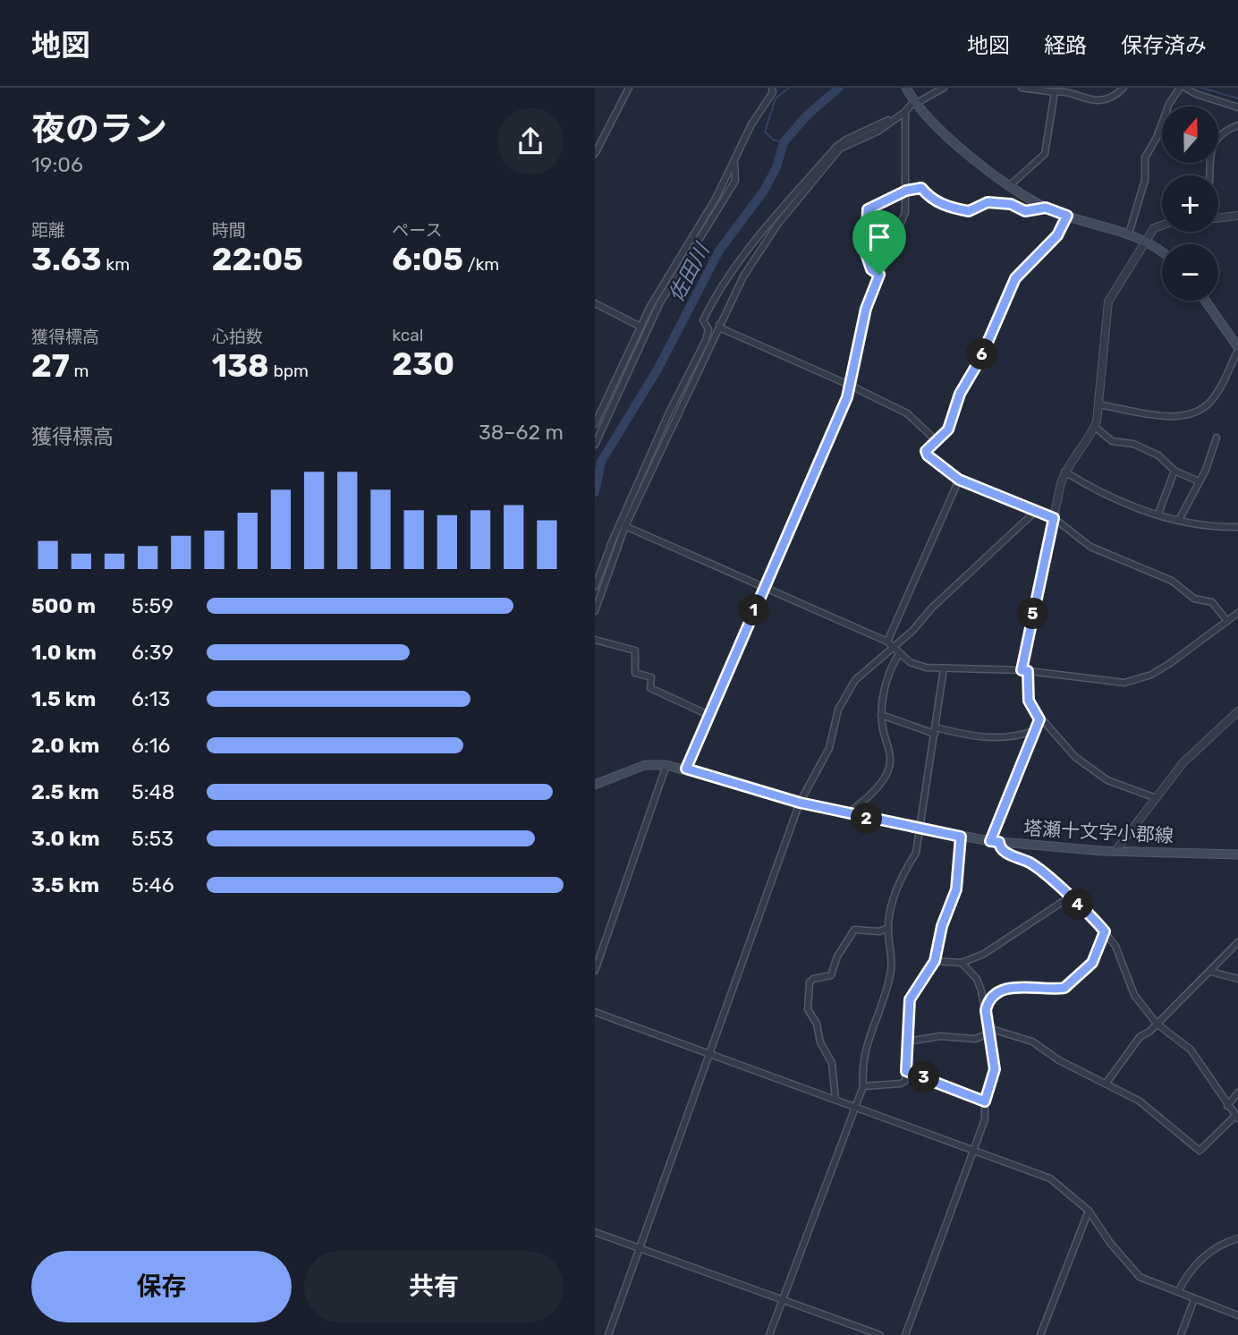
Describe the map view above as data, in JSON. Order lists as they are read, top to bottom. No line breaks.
{"streets":{"main road":["塔瀬十文字小郡線"]},"water":["佐田川"],"north":"top","page":{"header":"地図","nav":["地図","経路","保存済み"],"heading":["夜のラン","19:06"],"map_buttons":["+","−"],"stats":[["距離","3.63 km"],["時間","22:05"],["ペース","6:05 /km"],["獲得標高","27 m"],["心拍数","138 bpm"],["kcal","230"]],"pins":["6","1","5","2","4","3"],"chart":["獲得標高","38–62 m"],"list":[{"name":"500 m","note":"5:59"},{"name":"1.0 km","note":"6:39"},{"name":"1.5 km","note":"6:13"},{"name":"2.0 km","note":"6:16"},{"name":"2.5 km","note":"5:48"},{"name":"3.0 km","note":"5:53"},{"name":"3.5 km","note":"5:46"}],"buttons":["保存","共有"]}}
